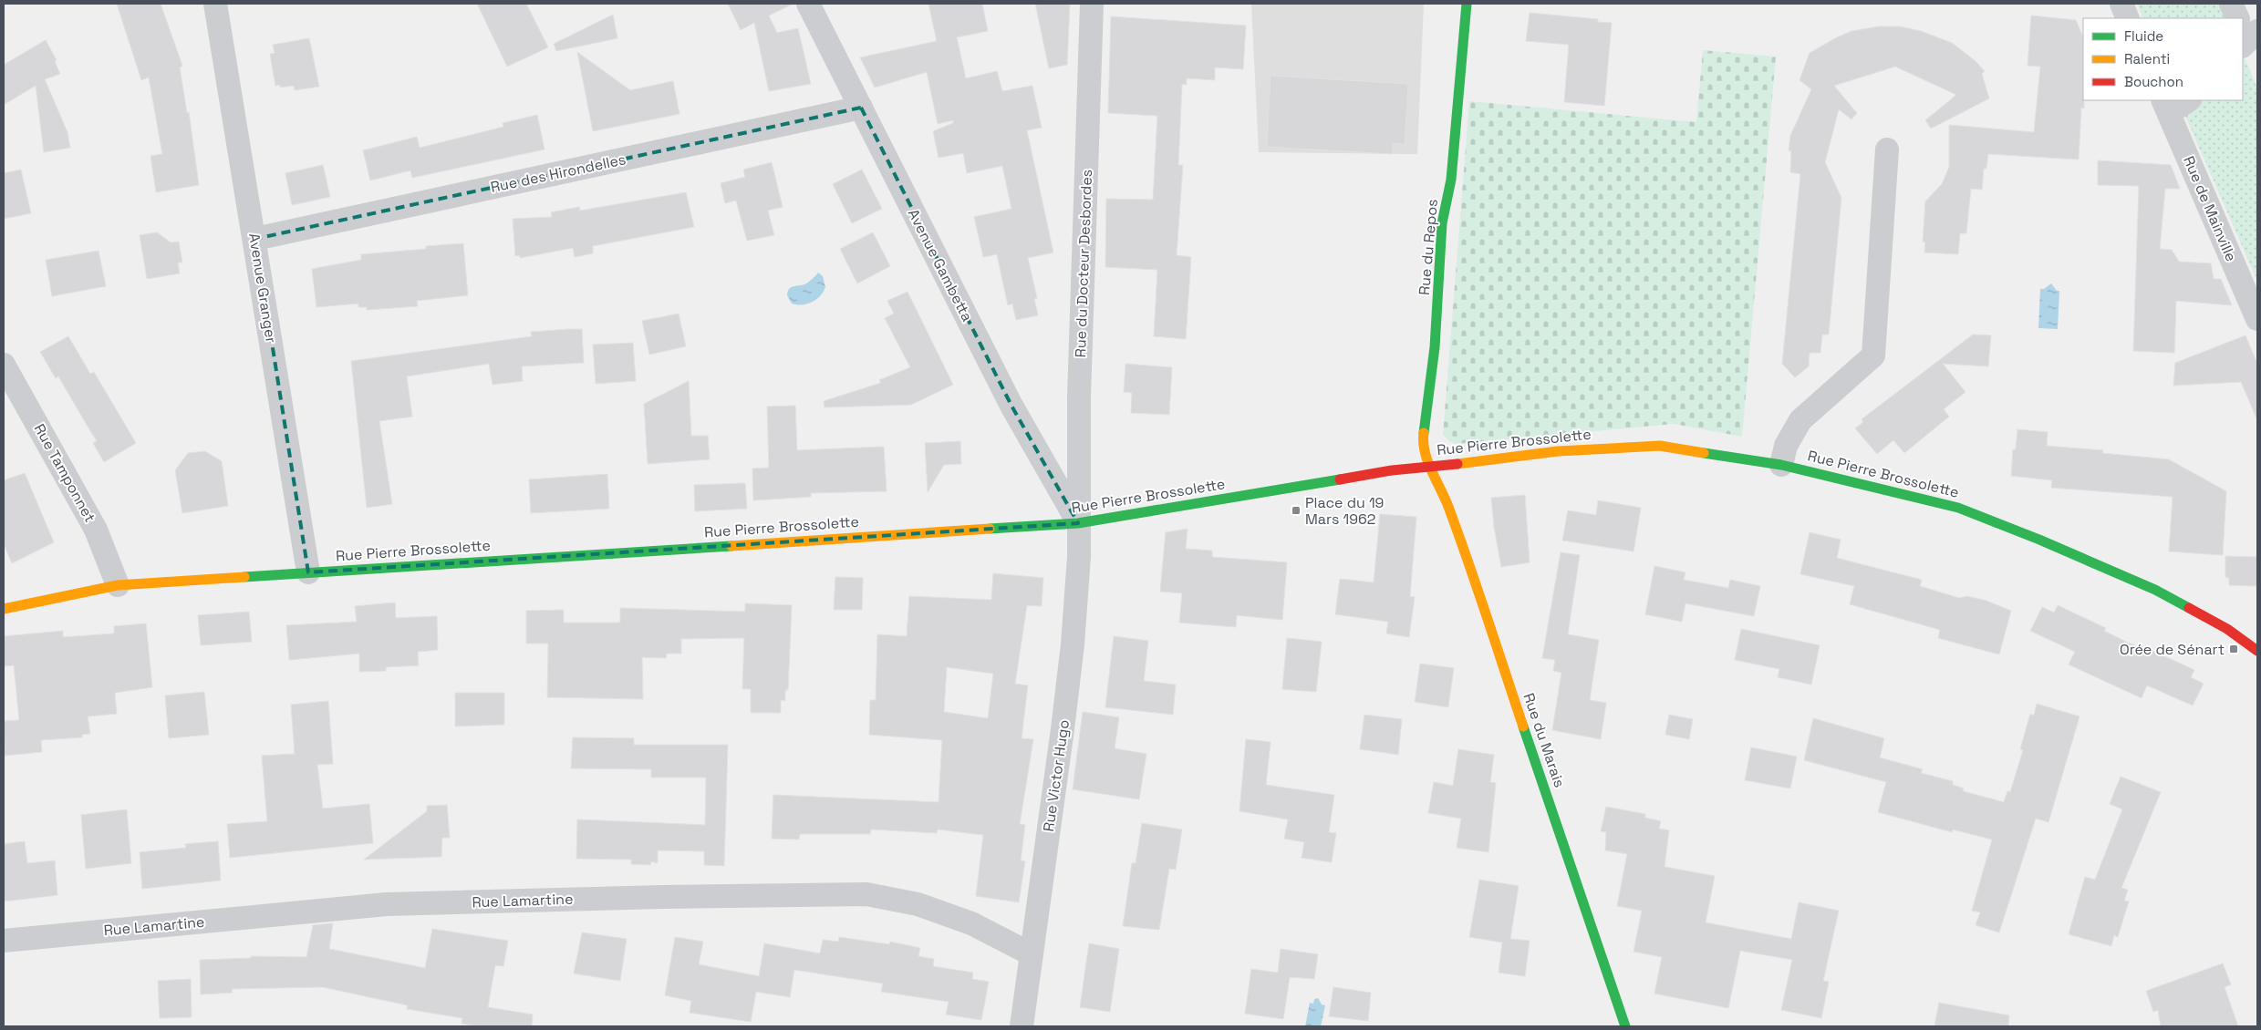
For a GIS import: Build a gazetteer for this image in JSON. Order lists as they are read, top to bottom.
{
  "streets": {
    "street": [
      "Rue des Hirondelles",
      "Rue de Mainville",
      "Rue du Repos",
      "Rue du Docteur Desbordes",
      "Avenue Gambetta",
      "Avenue Granger",
      "Rue Pierre Brossolette",
      "Rue Tamponnet",
      "Rue du Marais",
      "Rue Victor Hugo",
      "Rue Lamartine"
    ]
  },
  "crossings": [
    ["Rue des Hirondelles", "Avenue Gambetta"],
    ["Rue des Hirondelles", "Avenue Granger"],
    ["Rue du Repos", "Rue Pierre Brossolette"],
    ["Rue du Repos", "Rue du Marais"],
    ["Rue du Docteur Desbordes", "Avenue Gambetta"],
    ["Rue du Docteur Desbordes", "Rue Pierre Brossolette"],
    ["Rue du Docteur Desbordes", "Rue Victor Hugo"],
    ["Avenue Gambetta", "Rue Pierre Brossolette"],
    ["Avenue Gambetta", "Rue Victor Hugo"],
    ["Avenue Granger", "Rue Pierre Brossolette"],
    ["Rue Pierre Brossolette", "Rue Tamponnet"],
    ["Rue Pierre Brossolette", "Rue du Marais"],
    ["Rue Pierre Brossolette", "Rue Victor Hugo"],
    ["Rue Victor Hugo", "Rue Lamartine"]
  ],
  "places": {
    "transit": ["Place du 19 Mars 1962", "Orée de Sénart"]
  },
  "legend": ["Fluide", "Ralenti", "Bouchon"]
}
